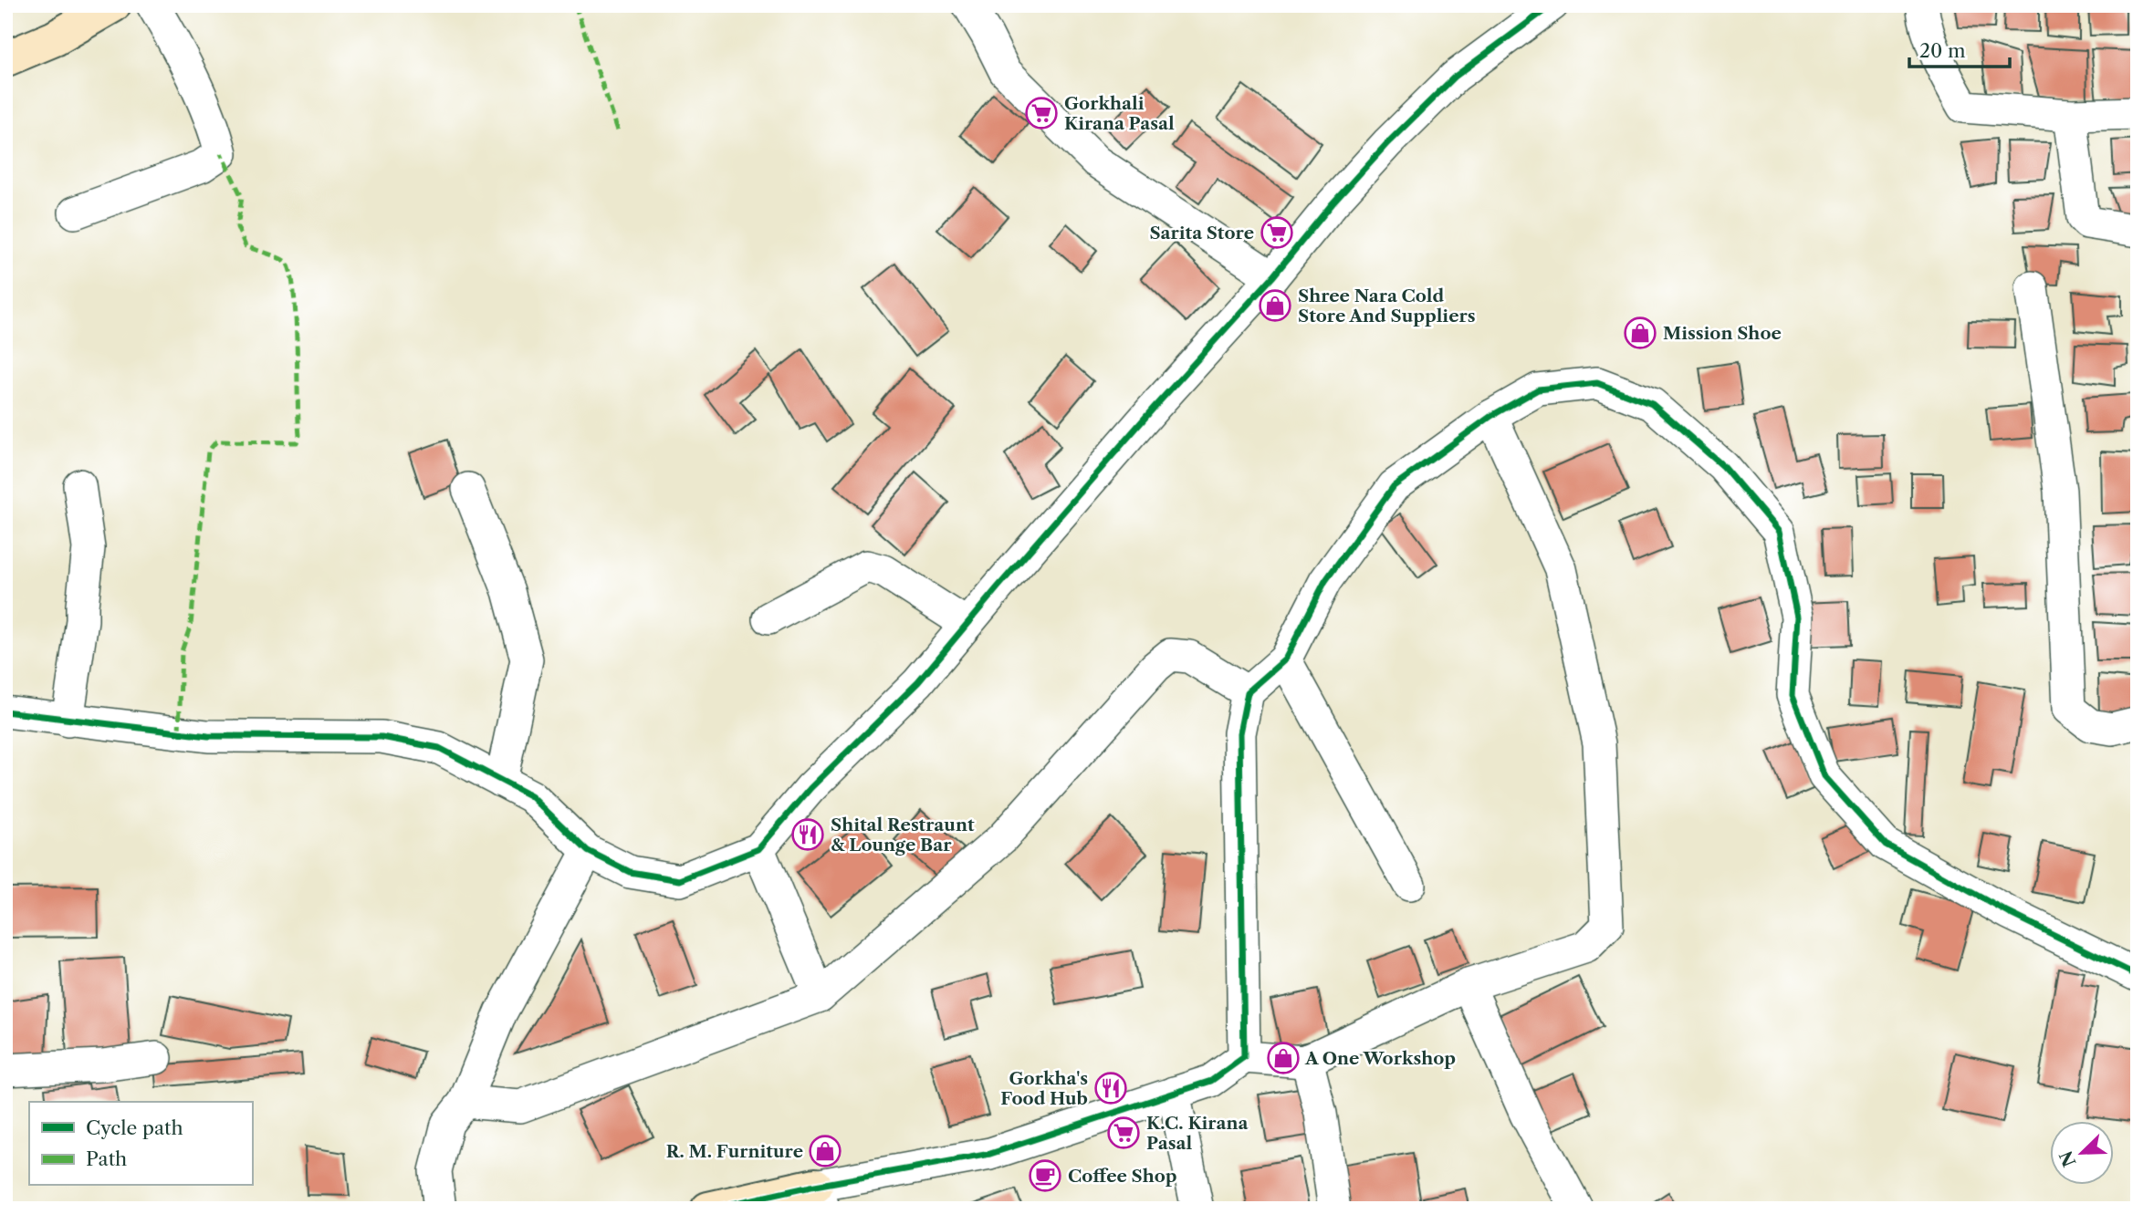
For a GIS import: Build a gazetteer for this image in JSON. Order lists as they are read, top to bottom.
{
  "places": {
    "supermarket": ["Gorkhali Kirana Pasal", "Sarita Store", "K.C. Kirana Pasal"],
    "shop": [
      "Shree Nara Cold Store And Suppliers",
      "Mission Shoe",
      "A One Workshop",
      "R. M. Furniture"
    ],
    "restaurant": ["Shital Restraunt & Lounge Bar", "Gorkha's Food Hub"],
    "cafe": ["Coffee Shop"]
  },
  "legend": ["Cycle path", "Path"],
  "scale_bar": "20 m",
  "north": "bottom left"
}
